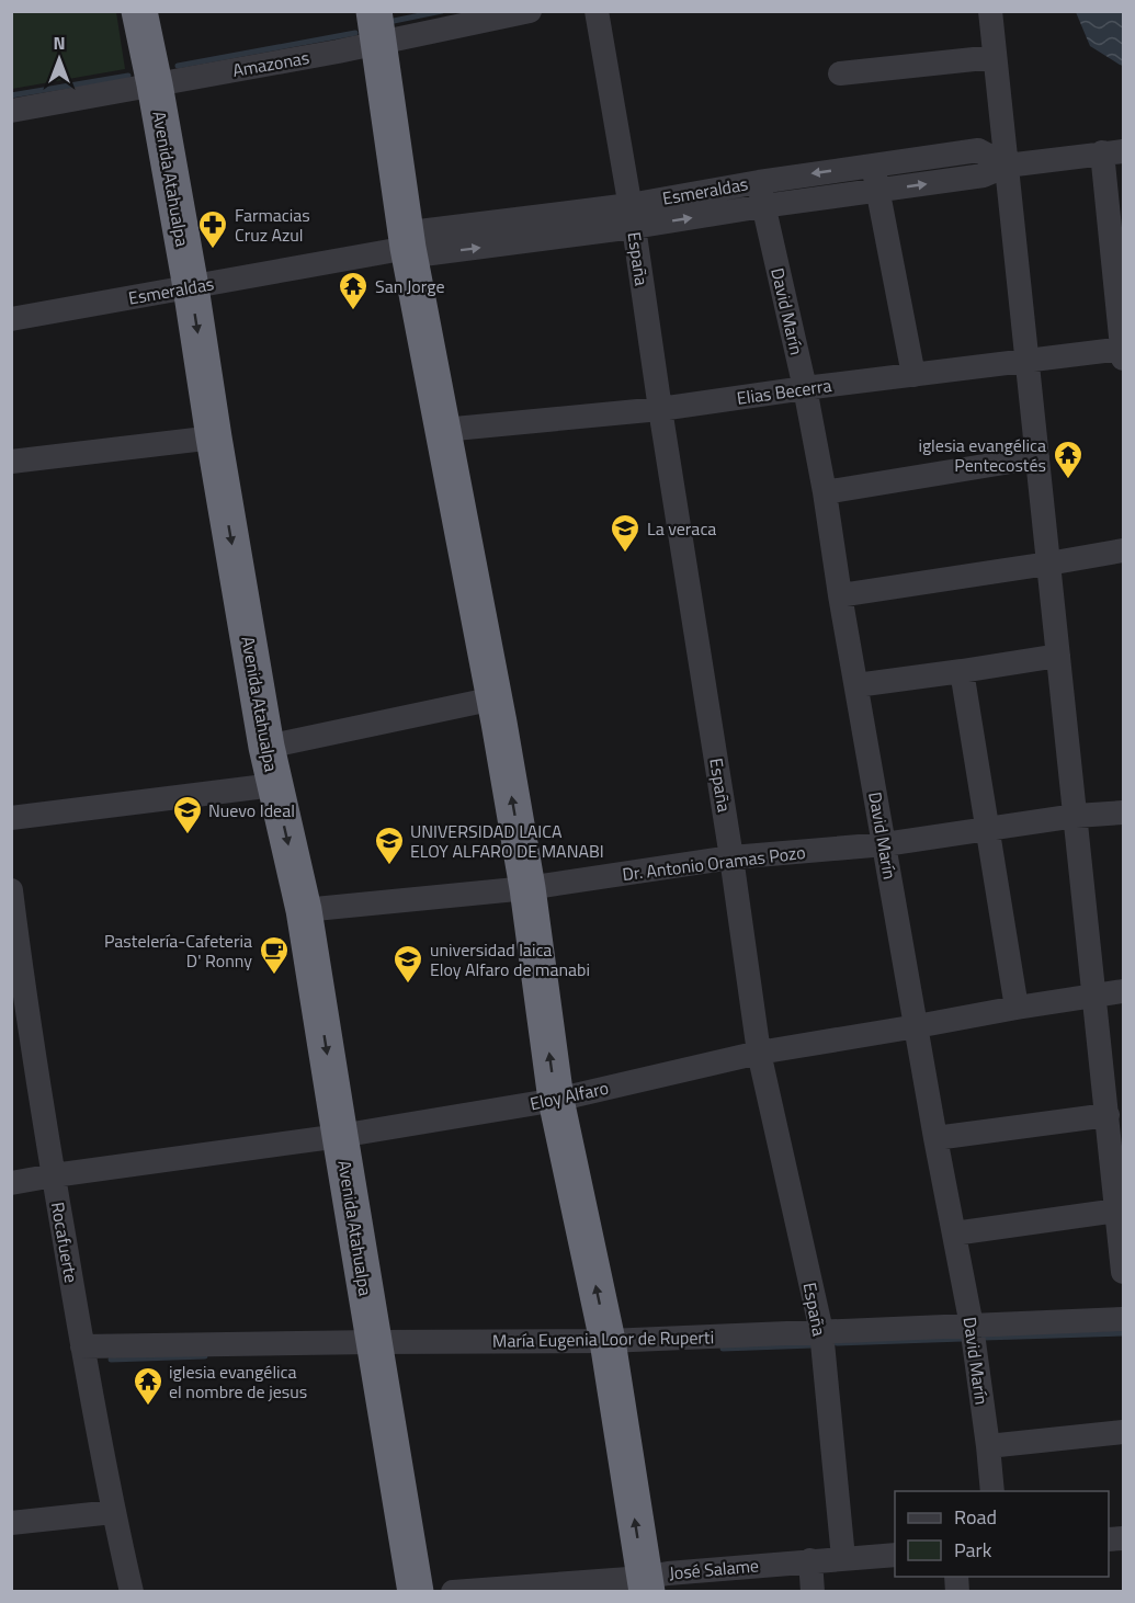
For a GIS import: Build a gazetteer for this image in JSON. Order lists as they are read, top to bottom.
{
  "streets": {
    "highway": ["Avenida Atahualpa"],
    "street": [
      "Amazonas",
      "Esmeraldas",
      "España",
      "David Marín",
      "Elias Becerra",
      "Dr. Antonio Oramas Pozo",
      "Eloy Alfaro",
      "Rocafuerte",
      "María Eugenia Loor de Ruperti",
      "José Salame"
    ]
  },
  "crossings": [
    ["Amazonas", "Avenida Atahualpa"],
    ["Avenida Atahualpa", "Esmeraldas"],
    ["Avenida Atahualpa", "Dr. Antonio Oramas Pozo"],
    ["Avenida Atahualpa", "Eloy Alfaro"],
    ["Avenida Atahualpa", "María Eugenia Loor de Ruperti"],
    ["Esmeraldas", "España"],
    ["Esmeraldas", "David Marín"],
    ["España", "Elias Becerra"],
    ["España", "Dr. Antonio Oramas Pozo"],
    ["España", "Eloy Alfaro"],
    ["España", "María Eugenia Loor de Ruperti"],
    ["España", "José Salame"],
    ["David Marín", "Elias Becerra"],
    ["David Marín", "Dr. Antonio Oramas Pozo"],
    ["David Marín", "Eloy Alfaro"],
    ["David Marín", "María Eugenia Loor de Ruperti"],
    ["Eloy Alfaro", "Rocafuerte"],
    ["Rocafuerte", "María Eugenia Loor de Ruperti"]
  ],
  "places": {
    "pharmacy": ["Farmacias Cruz Azul"],
    "temple": ["San Jorge", "iglesia evangélica Pentecostés", "iglesia evangélica el nombre de jesus"],
    "school or university": [
      "La veraca",
      "Nuevo Ideal",
      "UNIVERSIDAD LAICA ELOY ALFARO DE MANABI",
      "universidad laica Eloy Alfaro de manabi"
    ],
    "cafe": ["Pastelería-Cafeteria D' Ronny"]
  },
  "legend": ["Road", "Park"],
  "north": "top"
}
